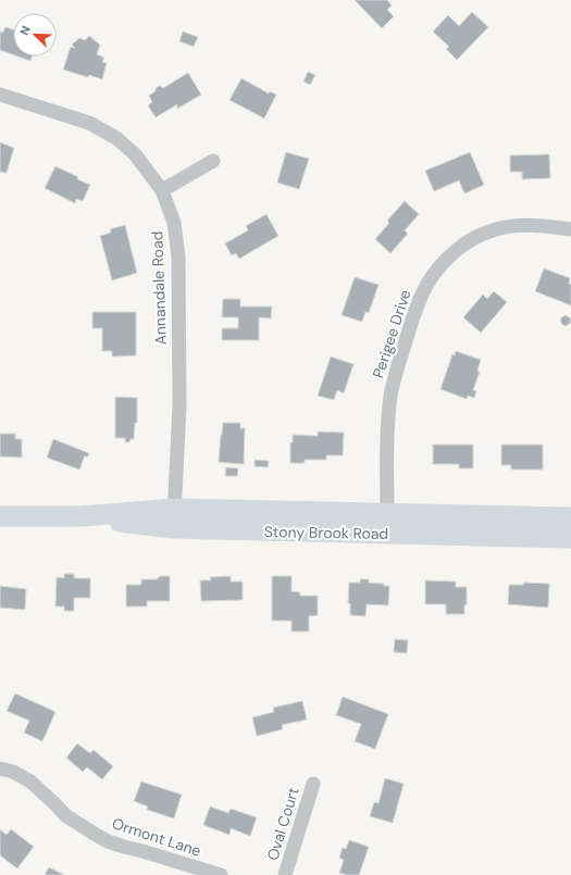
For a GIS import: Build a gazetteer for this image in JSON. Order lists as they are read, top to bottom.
{
  "streets": {
    "main road": ["Stony Brook Road"],
    "street": [
      "Annandale Road",
      "Perigee Drive",
      "Oval Court",
      "Ormont Lane"
    ]
  },
  "crossings": [
    ["Annandale Road", "Stony Brook Road"],
    ["Perigee Drive", "Stony Brook Road"]
  ],
  "north": "top left"
}
